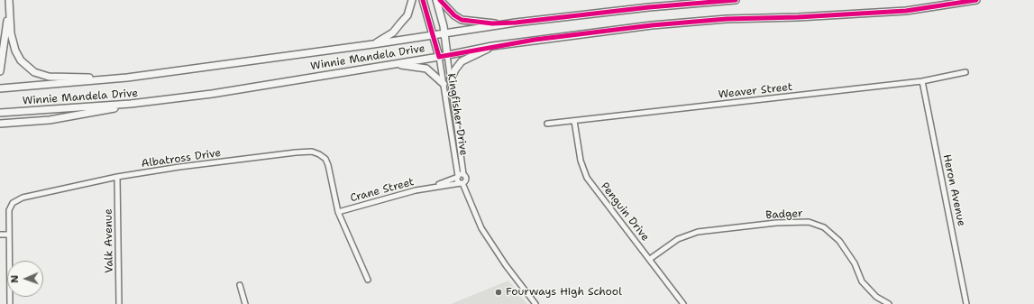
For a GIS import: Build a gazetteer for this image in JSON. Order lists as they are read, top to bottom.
{
  "streets": {
    "main road": ["Winnie Mandela Drive"],
    "street": [
      "Weaver Street",
      "Kingfisher Drive",
      "Albatross Drive",
      "Crane Street",
      "Heron Avenue",
      "Penguin Drive",
      "Badger",
      "Valk Avenue"
    ]
  },
  "crossings": [
    ["Winnie Mandela Drive", "Kingfisher Drive"],
    ["Weaver Street", "Heron Avenue"],
    ["Weaver Street", "Penguin Drive"],
    ["Kingfisher Drive", "Crane Street"],
    ["Albatross Drive", "Crane Street"],
    ["Albatross Drive", "Valk Avenue"],
    ["Penguin Drive", "Badger"]
  ],
  "places": ["Fourways High School"],
  "north": "left"
}
